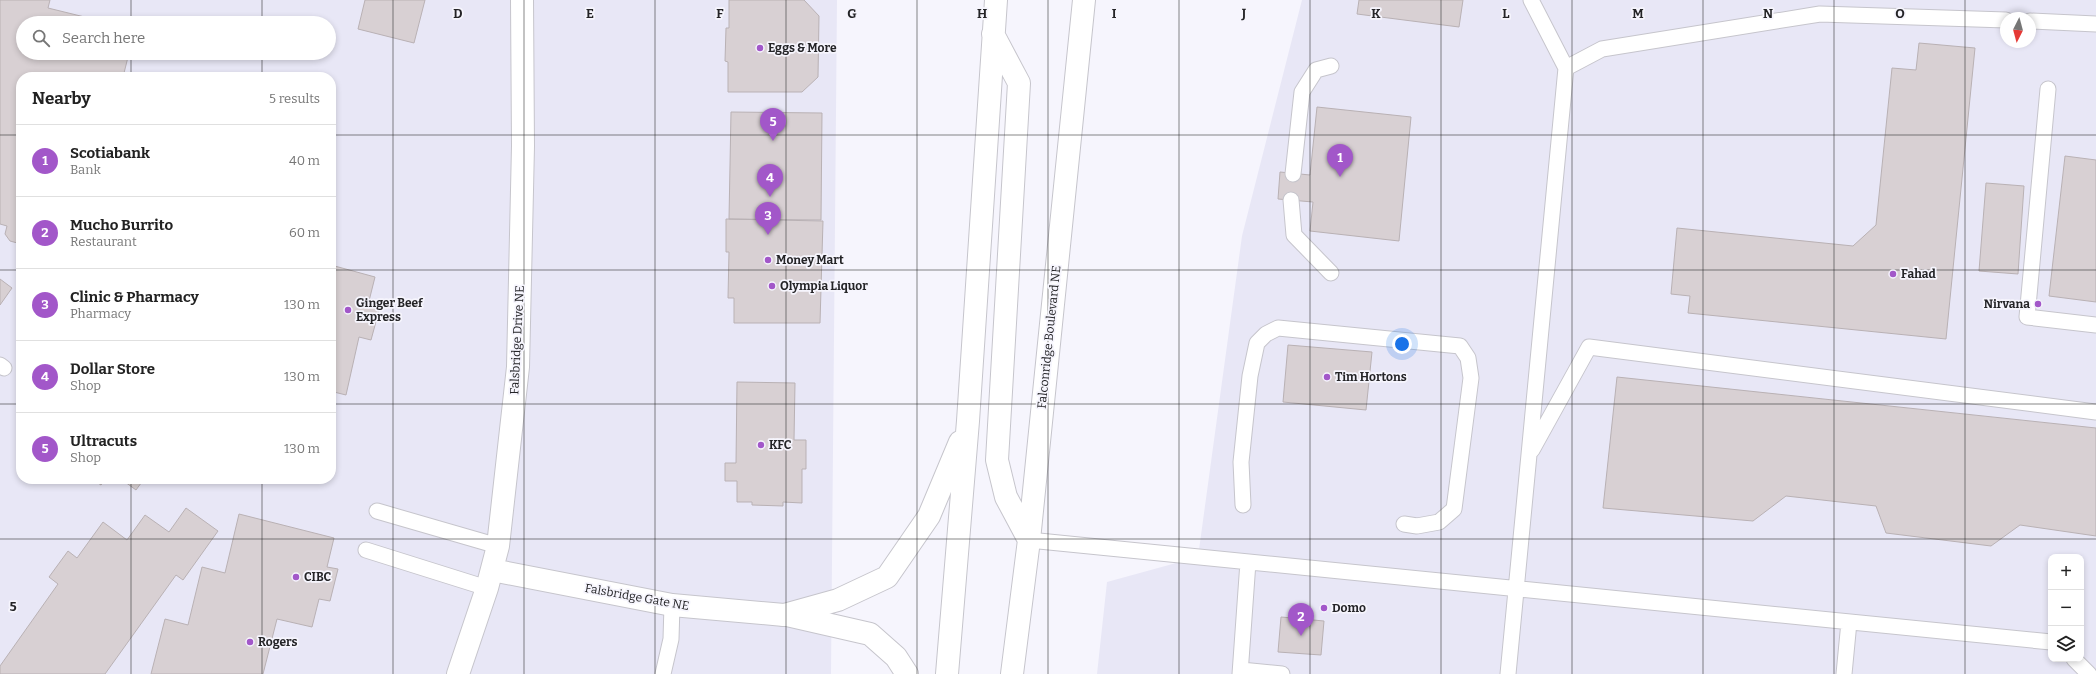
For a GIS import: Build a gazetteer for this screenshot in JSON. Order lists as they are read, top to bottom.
{
  "streets": {
    "main road": ["Falconridge Boulevard NE", "Falsbridge Drive NE", "Falsbridge Gate NE"]
  },
  "crossings": [
    ["Falsbridge Drive NE", "Falsbridge Gate NE"]
  ],
  "places": [
    "Eggs & More",
    "Money Mart",
    "Fahad",
    "Olympia Liquor",
    "Nirvana",
    "Ginger Beef Express",
    "Tim Hortons",
    "KFC",
    "CIBC",
    "Domo",
    "Rogers"
  ],
  "north": "bottom",
  "page": {
    "search": "Search here",
    "heading": ["Nearby", "5 results"],
    "pins": [
      "5",
      "1",
      "4",
      "3",
      "2"
    ],
    "list": [
      {
        "mark": "1",
        "name": "Scotiabank",
        "note": "Bank",
        "value": "40 m"
      },
      {
        "mark": "2",
        "name": "Mucho Burrito",
        "note": "Restaurant",
        "value": "60 m"
      },
      {
        "mark": "3",
        "name": "Clinic & Pharmacy",
        "note": "Pharmacy",
        "value": "130 m"
      },
      {
        "mark": "4",
        "name": "Dollar Store",
        "note": "Shop",
        "value": "130 m"
      },
      {
        "mark": "5",
        "name": "Ultracuts",
        "note": "Shop",
        "value": "130 m"
      }
    ],
    "map_buttons": ["+", "−"]
  },
  "grid": {
    "columns": [
      "D",
      "E",
      "F",
      "G",
      "H",
      "I",
      "J",
      "K",
      "L",
      "M",
      "N",
      "O"
    ],
    "rows": ["5"]
  }
}
